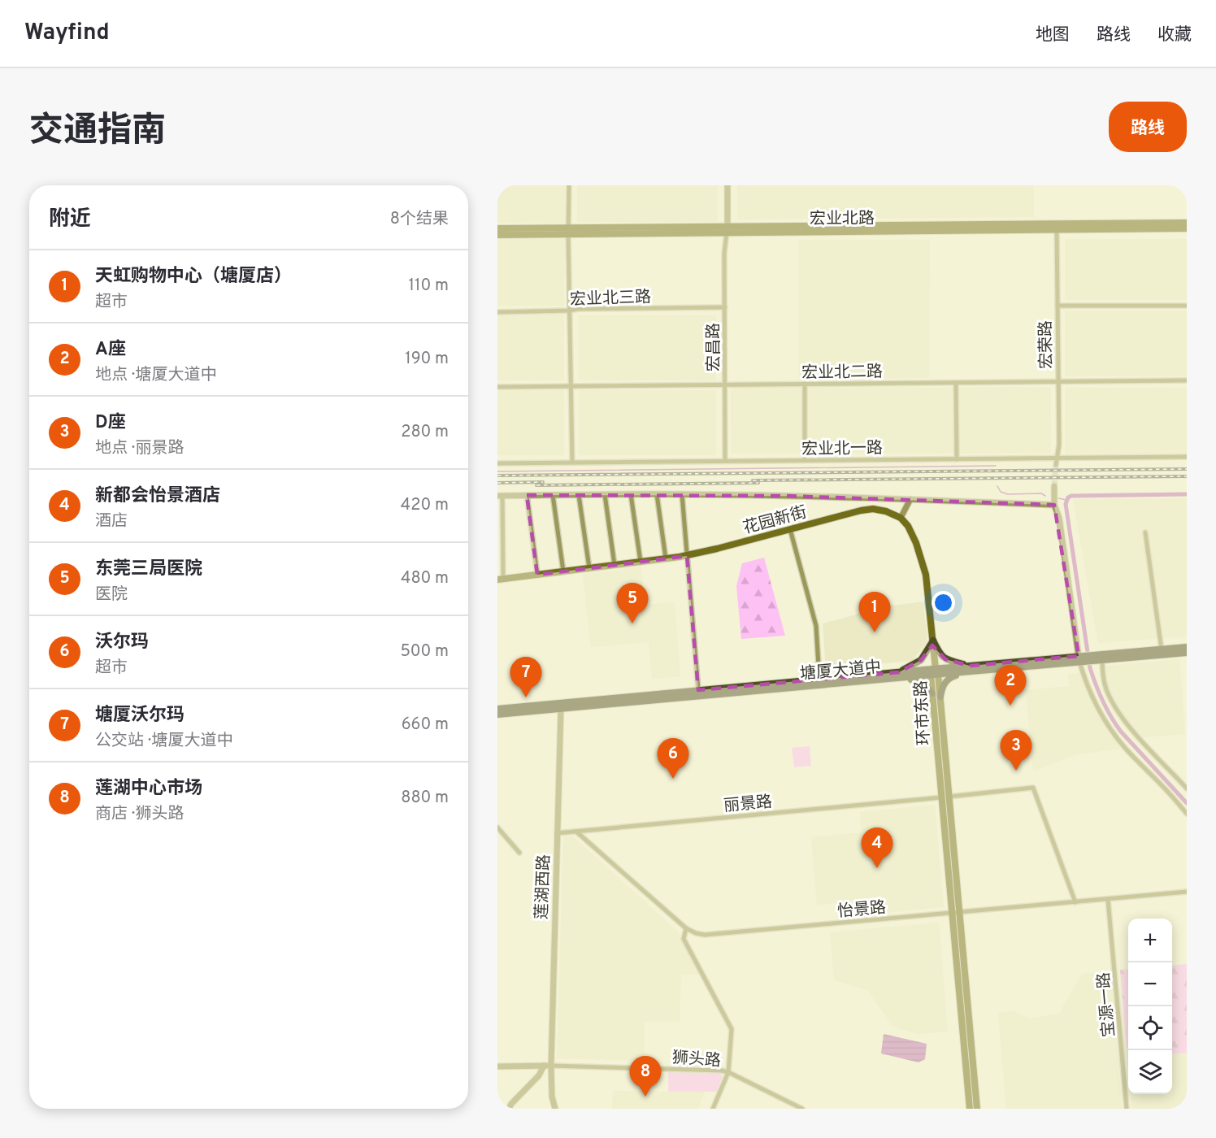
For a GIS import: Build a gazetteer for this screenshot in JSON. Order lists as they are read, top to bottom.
{
  "streets": {
    "main road": [
      "宏业北路",
      "花园新街",
      "塘厦大道中",
      "环市东路"
    ],
    "street": [
      "宏业北三路",
      "宏荣路",
      "宏昌路",
      "宏业北二路",
      "宏业北一路",
      "丽景路",
      "莲湖西路",
      "怡景路",
      "宝源一路",
      "狮头路"
    ]
  },
  "crossings": [
    ["宏业北路", "宏荣路"],
    ["宏业北路", "宏昌路"],
    ["宏业北三路", "宏昌路"],
    ["宏荣路", "宏业北二路"],
    ["宏荣路", "宏业北一路"],
    ["宏昌路", "宏业北二路"],
    ["宏昌路", "宏业北一路"],
    ["塘厦大道中", "环市东路"],
    ["塘厦大道中", "莲湖西路"],
    ["环市东路", "丽景路"],
    ["环市东路", "怡景路"],
    ["丽景路", "莲湖西路"],
    ["丽景路", "怡景路"],
    ["莲湖西路", "狮头路"],
    ["怡景路", "宝源一路"]
  ],
  "page": {
    "header": "Wayfind",
    "nav": ["地图", "路线", "收藏"],
    "title": "交通指南",
    "buttons": "路线",
    "heading": ["附近", "8个结果"],
    "list": [
      {
        "mark": "1",
        "name": "天虹购物中心（塘厦店）",
        "note": "超市",
        "value": "110 m"
      },
      {
        "mark": "2",
        "name": "A座",
        "note": "地点 · 塘厦大道中",
        "value": "190 m"
      },
      {
        "mark": "3",
        "name": "D座",
        "note": "地点 · 丽景路",
        "value": "280 m"
      },
      {
        "mark": "4",
        "name": "新都会怡景酒店",
        "note": "酒店",
        "value": "420 m"
      },
      {
        "mark": "5",
        "name": "东莞三局医院",
        "note": "医院",
        "value": "480 m"
      },
      {
        "mark": "6",
        "name": "沃尔玛",
        "note": "超市",
        "value": "500 m"
      },
      {
        "mark": "7",
        "name": "塘厦沃尔玛",
        "note": "公交站 · 塘厦大道中",
        "value": "660 m"
      },
      {
        "mark": "8",
        "name": "莲湖中心市场",
        "note": "商店 · 狮头路",
        "value": "880 m"
      }
    ],
    "pins": [
      "5",
      "1",
      "7",
      "2",
      "3",
      "6",
      "4",
      "8"
    ],
    "map_buttons": ["+", "−"]
  }
}
